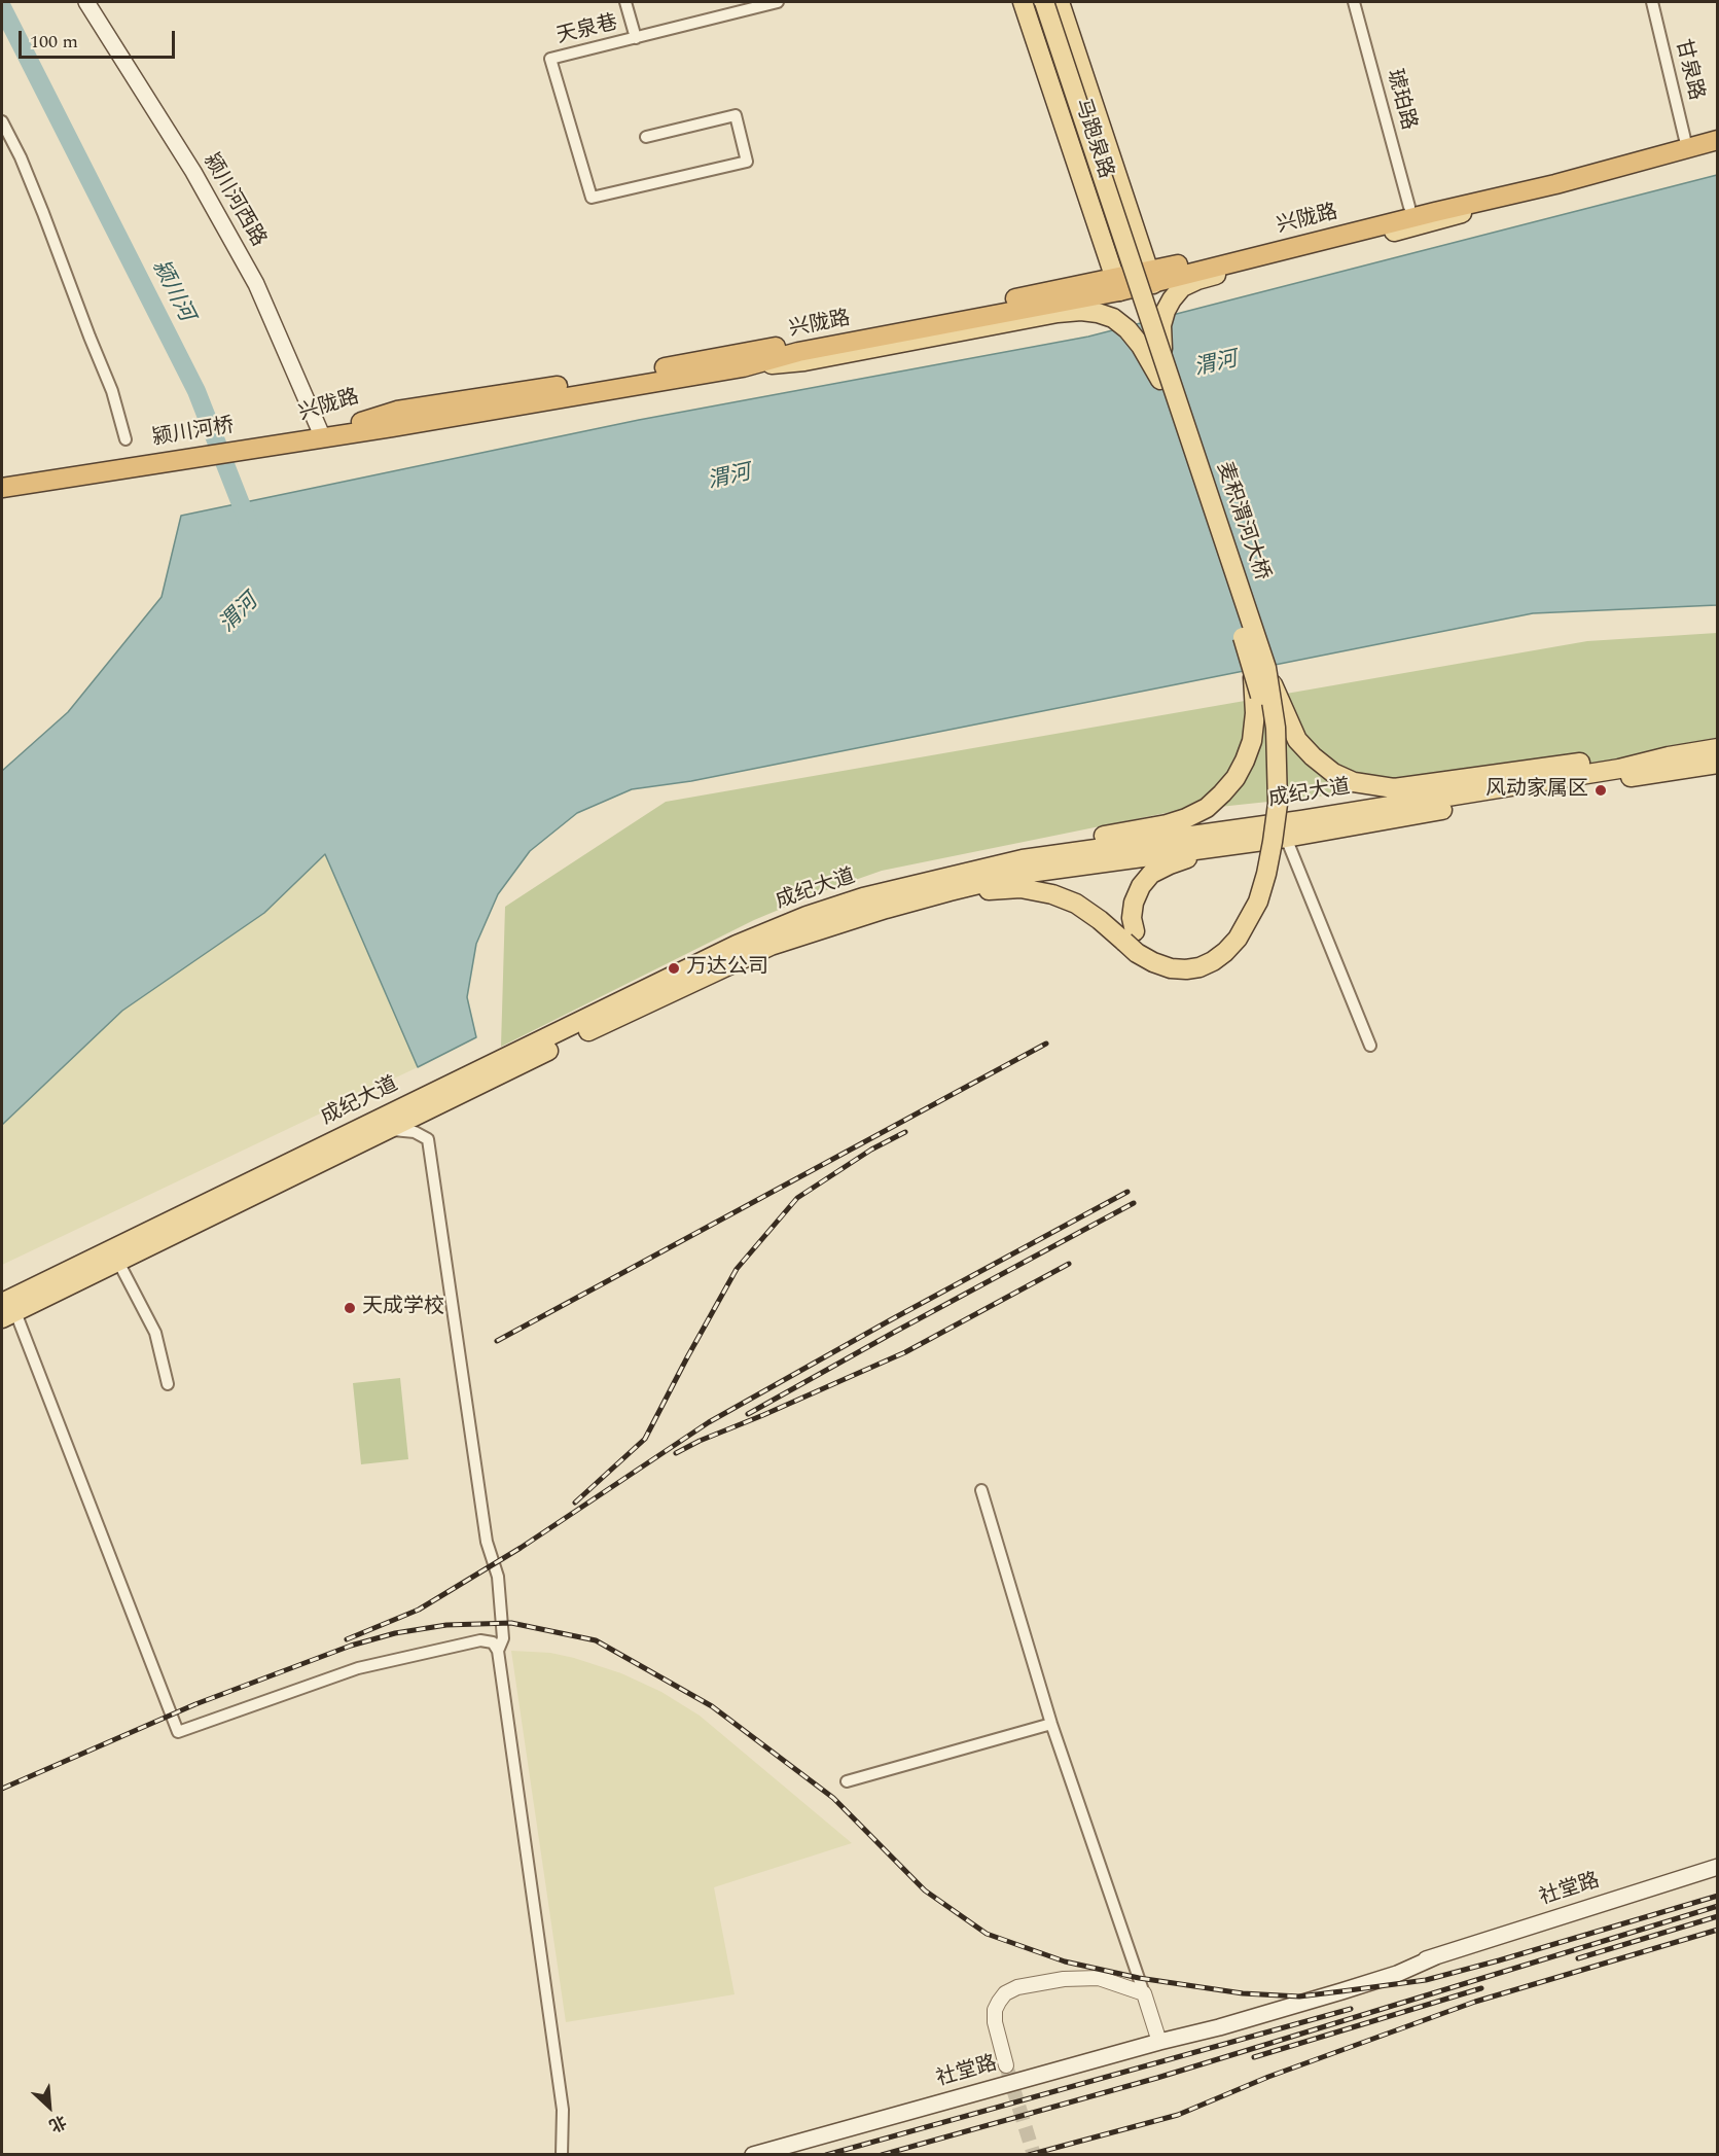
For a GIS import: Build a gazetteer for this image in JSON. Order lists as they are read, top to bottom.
{
  "streets": {
    "highway": ["兴陇路", "颍川河桥"],
    "main road": [
      "马跑泉路",
      "颍川河西路",
      "麦积渭河大桥",
      "成纪大道",
      "社堂路"
    ],
    "street": ["天泉巷", "甘泉路", "琥珀路"]
  },
  "crossings": [
    ["甘泉路", "兴陇路"],
    ["琥珀路", "兴陇路"],
    ["马跑泉路", "兴陇路"],
    ["颍川河西路", "兴陇路"],
    ["兴陇路", "颍川河桥"],
    ["麦积渭河大桥", "成纪大道"]
  ],
  "water": ["颍川河", "渭河"],
  "places": ["风动家属区", "万达公司", "天成学校"],
  "scale_bar": "100 m",
  "north": "bottom right"
}
